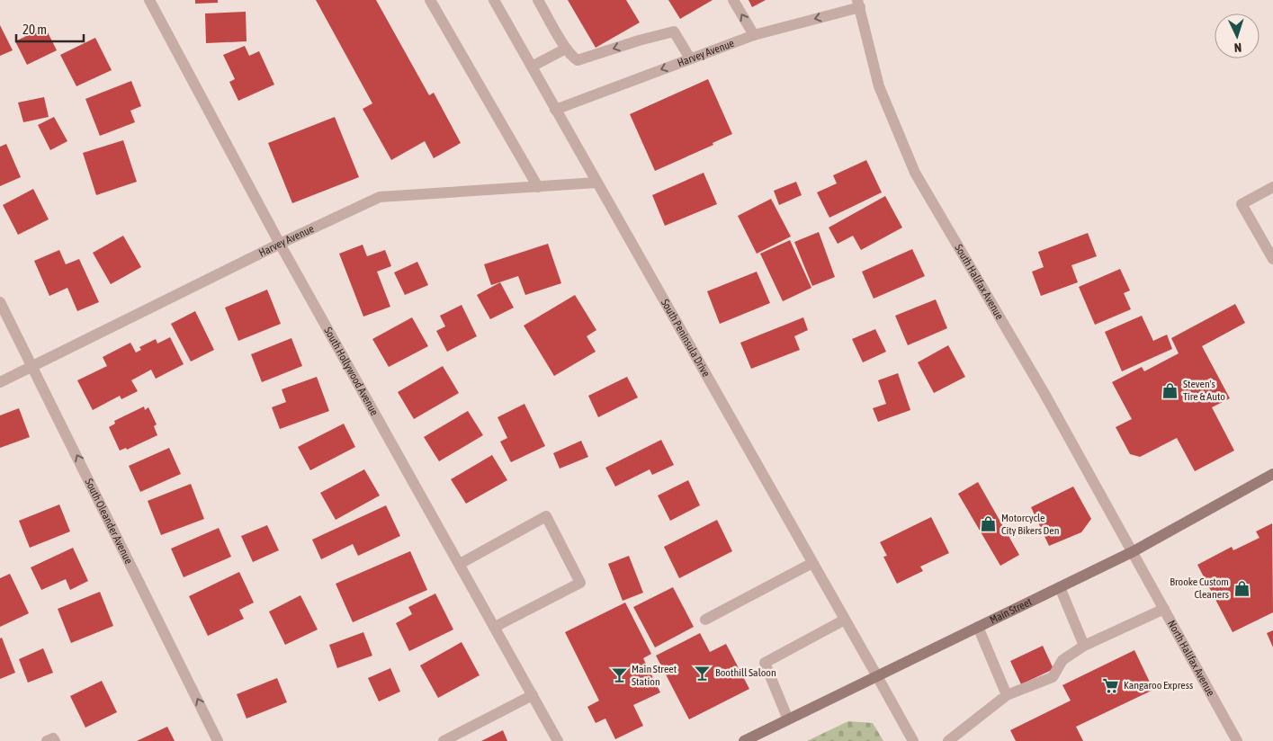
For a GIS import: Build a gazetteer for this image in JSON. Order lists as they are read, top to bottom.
{
  "streets": {
    "main road": ["Main Street"],
    "street": [
      "Harvey Avenue",
      "South Halifax Avenue",
      "South Peninsula Drive",
      "South Hollywood Avenue",
      "South Oleander Avenue",
      "North Halifax Avenue"
    ]
  },
  "crossings": [
    ["Harvey Avenue", "South Halifax Avenue"],
    ["Harvey Avenue", "South Peninsula Drive"],
    ["Harvey Avenue", "South Hollywood Avenue"],
    ["Harvey Avenue", "South Oleander Avenue"],
    ["South Halifax Avenue", "Main Street"],
    ["South Halifax Avenue", "North Halifax Avenue"],
    ["South Peninsula Drive", "Main Street"],
    ["Main Street", "North Halifax Avenue"]
  ],
  "one_way": ["South Oleander Avenue"],
  "places": {
    "shop": ["Steven's Tire & Auto", "Motorcycle City Bikers Den", "Brooke Custom Cleaners"],
    "bar": ["Boothill Saloon", "Main Street Station"],
    "supermarket": ["Kangaroo Express"]
  },
  "scale_bar": "20 m",
  "north": "bottom"
}
